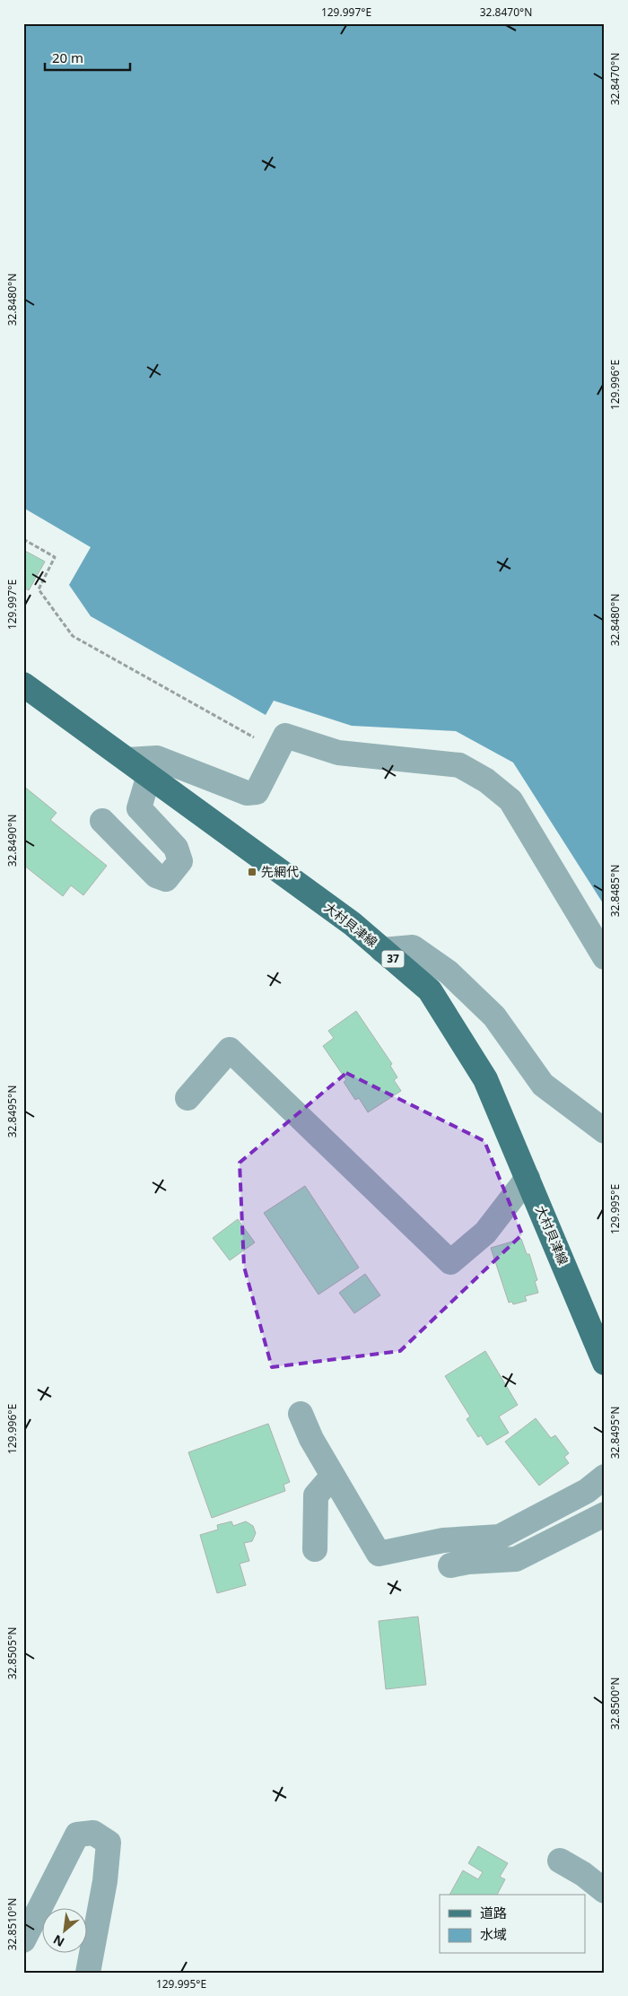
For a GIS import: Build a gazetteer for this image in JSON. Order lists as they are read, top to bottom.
{
  "streets": {
    "main road": ["大村貝津線", "37"]
  },
  "places": {
    "transit": ["先網代"]
  },
  "legend": ["道路", "水域"],
  "scale_bar": "20 m",
  "north": "bottom left",
  "coordinates": [
    "129.997°E",
    "32.8470°N",
    "32.8480°N",
    "129.996°E",
    "32.8490°N",
    "32.8485°N",
    "32.8495°N",
    "129.995°E",
    "32.8505°N",
    "32.8500°N",
    "32.8510°N"
  ]
}
